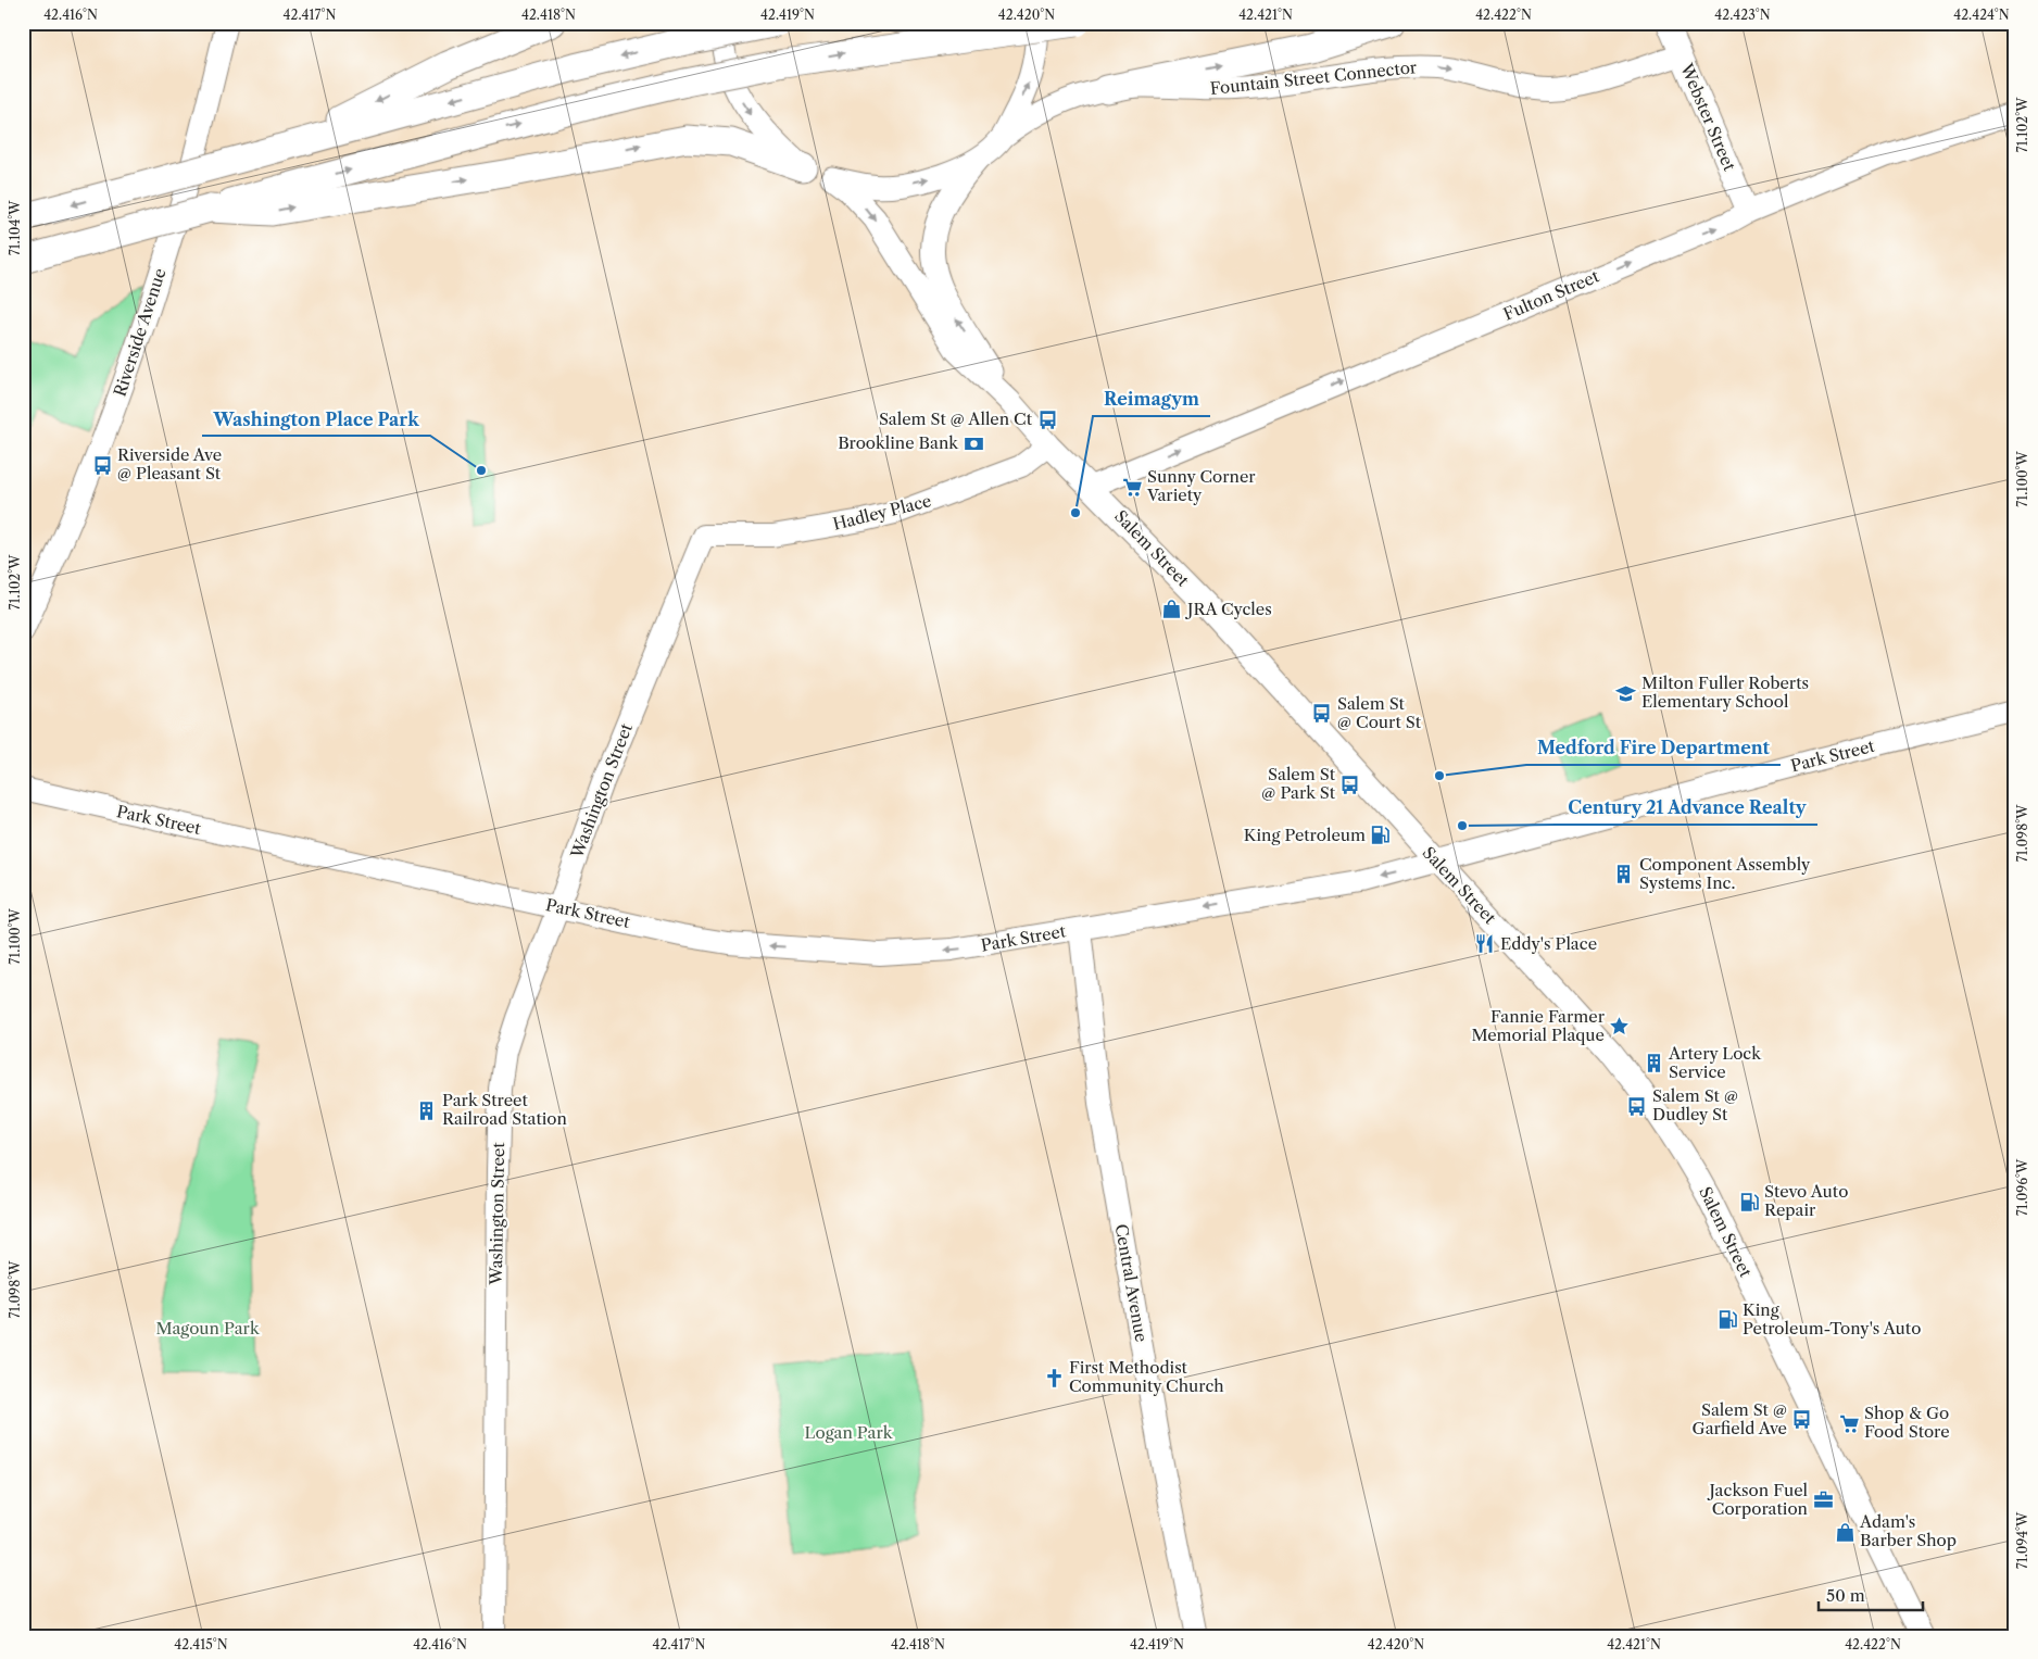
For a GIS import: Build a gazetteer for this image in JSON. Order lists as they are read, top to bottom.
{
  "streets": {
    "main road": ["Salem Street"],
    "street": [
      "Fountain Street Connector",
      "Webster Street",
      "Fulton Street",
      "Riverside Avenue",
      "Hadley Place",
      "Park Street",
      "Washington Street",
      "Central Avenue"
    ]
  },
  "crossings": [
    ["Fountain Street Connector", "Webster Street"],
    ["Webster Street", "Fulton Street"],
    ["Fulton Street", "Salem Street"],
    ["Hadley Place", "Salem Street"],
    ["Hadley Place", "Washington Street"],
    ["Salem Street", "Park Street"],
    ["Park Street", "Washington Street"],
    ["Park Street", "Central Avenue"]
  ],
  "one_way": ["Fountain Street Connector", "Fulton Street", "Park Street"],
  "parks": ["Magoun Park", "Logan Park"],
  "places": {
    "bus stop": [
      "Salem St @ Allen Ct",
      "Riverside Ave @ Pleasant St",
      "Salem St @ Court St",
      "Salem St @ Park St",
      "Salem St @ Dudley St",
      "Salem St @ Garfield Ave"
    ],
    "bank": ["Brookline Bank"],
    "other": [
      "Washington Place Park",
      "Reimagym",
      "Medford Fire Department",
      "Century 21 Advance Realty"
    ],
    "supermarket": ["Sunny Corner Variety", "Shop & Go Food Store"],
    "shop": ["JRA Cycles", "Adam's Barber Shop"],
    "school or university": ["Milton Fuller Roberts Elementary School"],
    "fuel station": ["King Petroleum", "Stevo Auto Repair", "King Petroleum-Tony's Auto"],
    "building": ["Component Assembly Systems Inc.", "Artery Lock Service", "Park Street Railroad Station"],
    "restaurant": ["Eddy's Place"],
    "place": ["Fannie Farmer Memorial Plaque"],
    "church": ["First Methodist Community Church"],
    "office": ["Jackson Fuel Corporation"]
  },
  "scale_bar": "50 m",
  "coordinates": [
    "42.416°N",
    "42.417°N",
    "42.418°N",
    "42.419°N",
    "42.420°N",
    "42.421°N",
    "42.422°N",
    "42.423°N",
    "42.424°N",
    "71.102°W",
    "71.104°W",
    "71.100°W",
    "71.098°W",
    "71.096°W",
    "71.094°W",
    "42.415°N"
  ]
}
